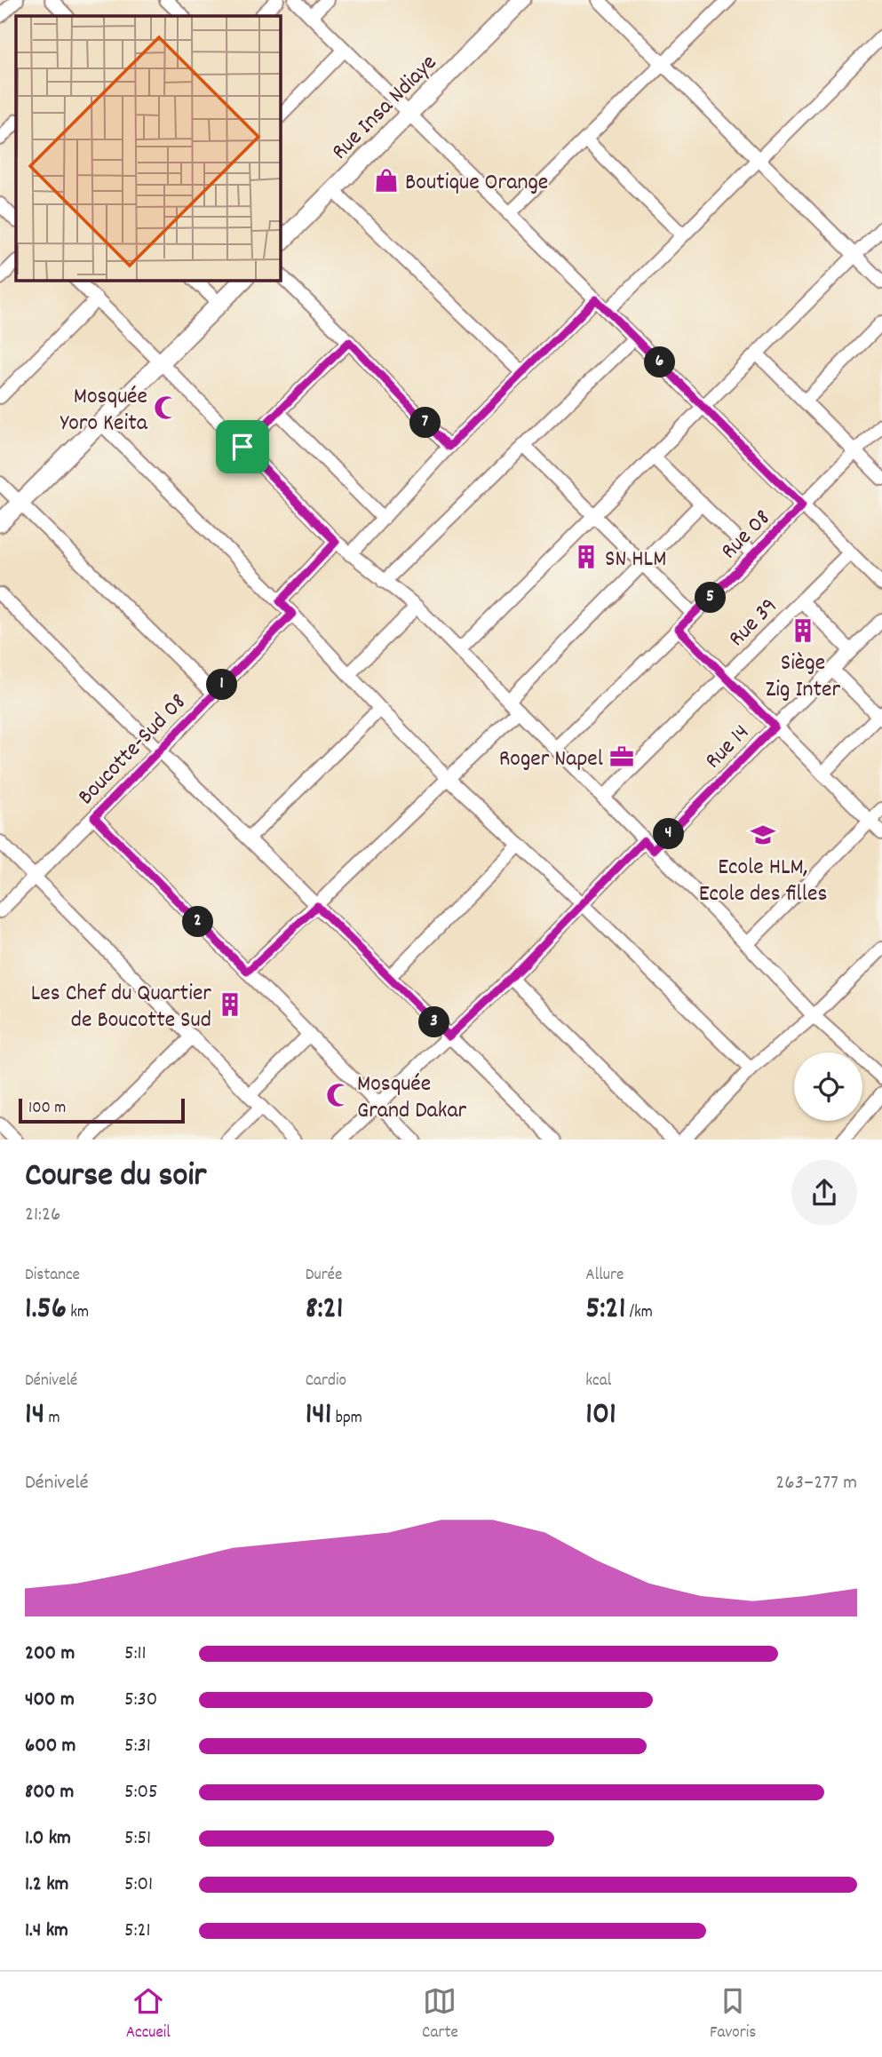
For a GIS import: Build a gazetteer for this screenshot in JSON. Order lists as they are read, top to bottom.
{
  "streets": {
    "main road": ["Rue Insa Ndiaye"],
    "street": [
      "Rue 08",
      "Rue 39",
      "Rue 14",
      "Boucotte-Sud 08"
    ]
  },
  "places": {
    "shop": ["Boutique Orange"],
    "mosque": ["Mosquée Yoro Keita", "Mosquée Grand Dakar"],
    "building": ["SN HLM", "Siège Zig Inter", "Les Chef du Quartier de Boucotte Sud"],
    "office": ["Roger Napel"],
    "school or university": ["Ecole HLM, Ecole des filles"]
  },
  "scale_bar": "100 m",
  "page": {
    "pins": [
      "6",
      "7",
      "5",
      "1",
      "4",
      "2",
      "3"
    ],
    "scale": "100 m",
    "heading": ["Course du soir", "21:26"],
    "stats": [
      ["Distance", "1.56 km"],
      ["Durée", "8:21"],
      ["Allure", "5:21 /km"],
      ["Dénivelé", "14 m"],
      ["Cardio", "141 bpm"],
      ["kcal", "101"]
    ],
    "chart": ["Dénivelé", "263–277 m"],
    "list": [
      {
        "name": "200 m",
        "note": "5:11"
      },
      {
        "name": "400 m",
        "note": "5:30"
      },
      {
        "name": "600 m",
        "note": "5:31"
      },
      {
        "name": "800 m",
        "note": "5:05"
      },
      {
        "name": "1.0 km",
        "note": "5:51"
      },
      {
        "name": "1.2 km",
        "note": "5:01"
      },
      {
        "name": "1.4 km",
        "note": "5:21"
      }
    ],
    "tabs": ["Accueil", "Carte", "Favoris"]
  }
}
